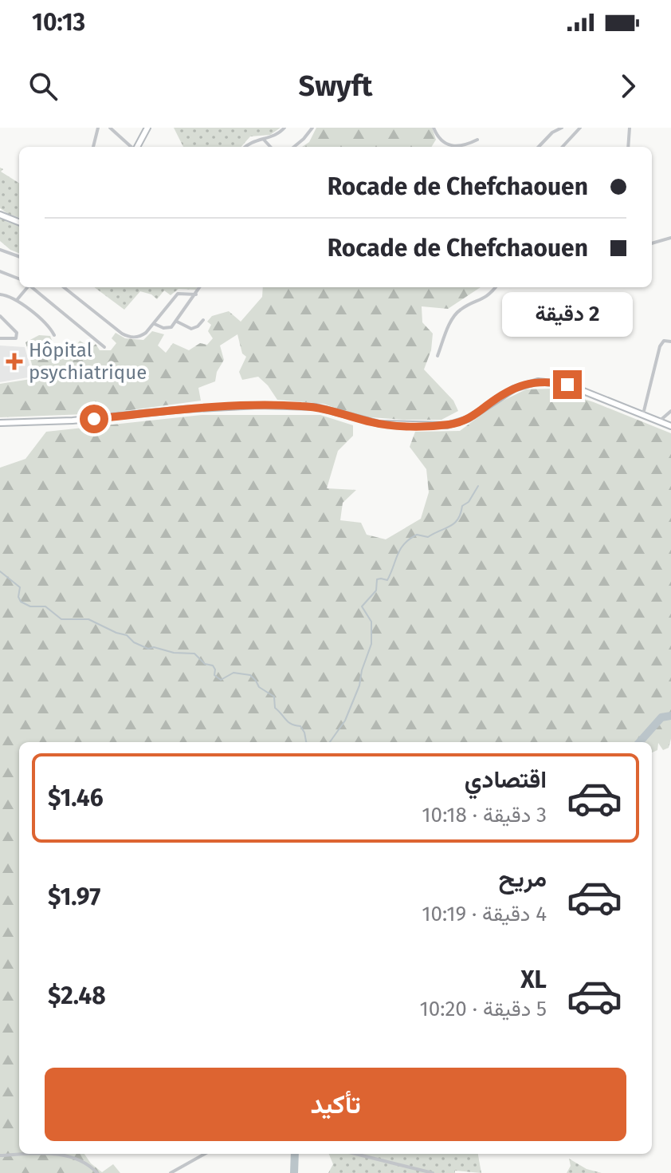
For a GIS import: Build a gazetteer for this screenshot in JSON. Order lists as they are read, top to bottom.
{
  "places": {
    "health": ["Hôpital psychiatrique"]
  },
  "page": {
    "status": "10:13",
    "header": "Swyft",
    "banner": ["Rocade de Chefchaouen", "Rocade de Chefchaouen"],
    "bubble": "2 دقيقة",
    "list": [
      {
        "name": "اقتصادي",
        "note": "3 دقيقة · 10:18",
        "value": "$1.46"
      },
      {
        "name": "مريح",
        "note": "4 دقيقة · 10:19",
        "value": "$1.97"
      },
      {
        "name": "XL",
        "note": "5 دقيقة · 10:20",
        "value": "$2.48"
      }
    ],
    "buttons": "تأكيد"
  }
}
